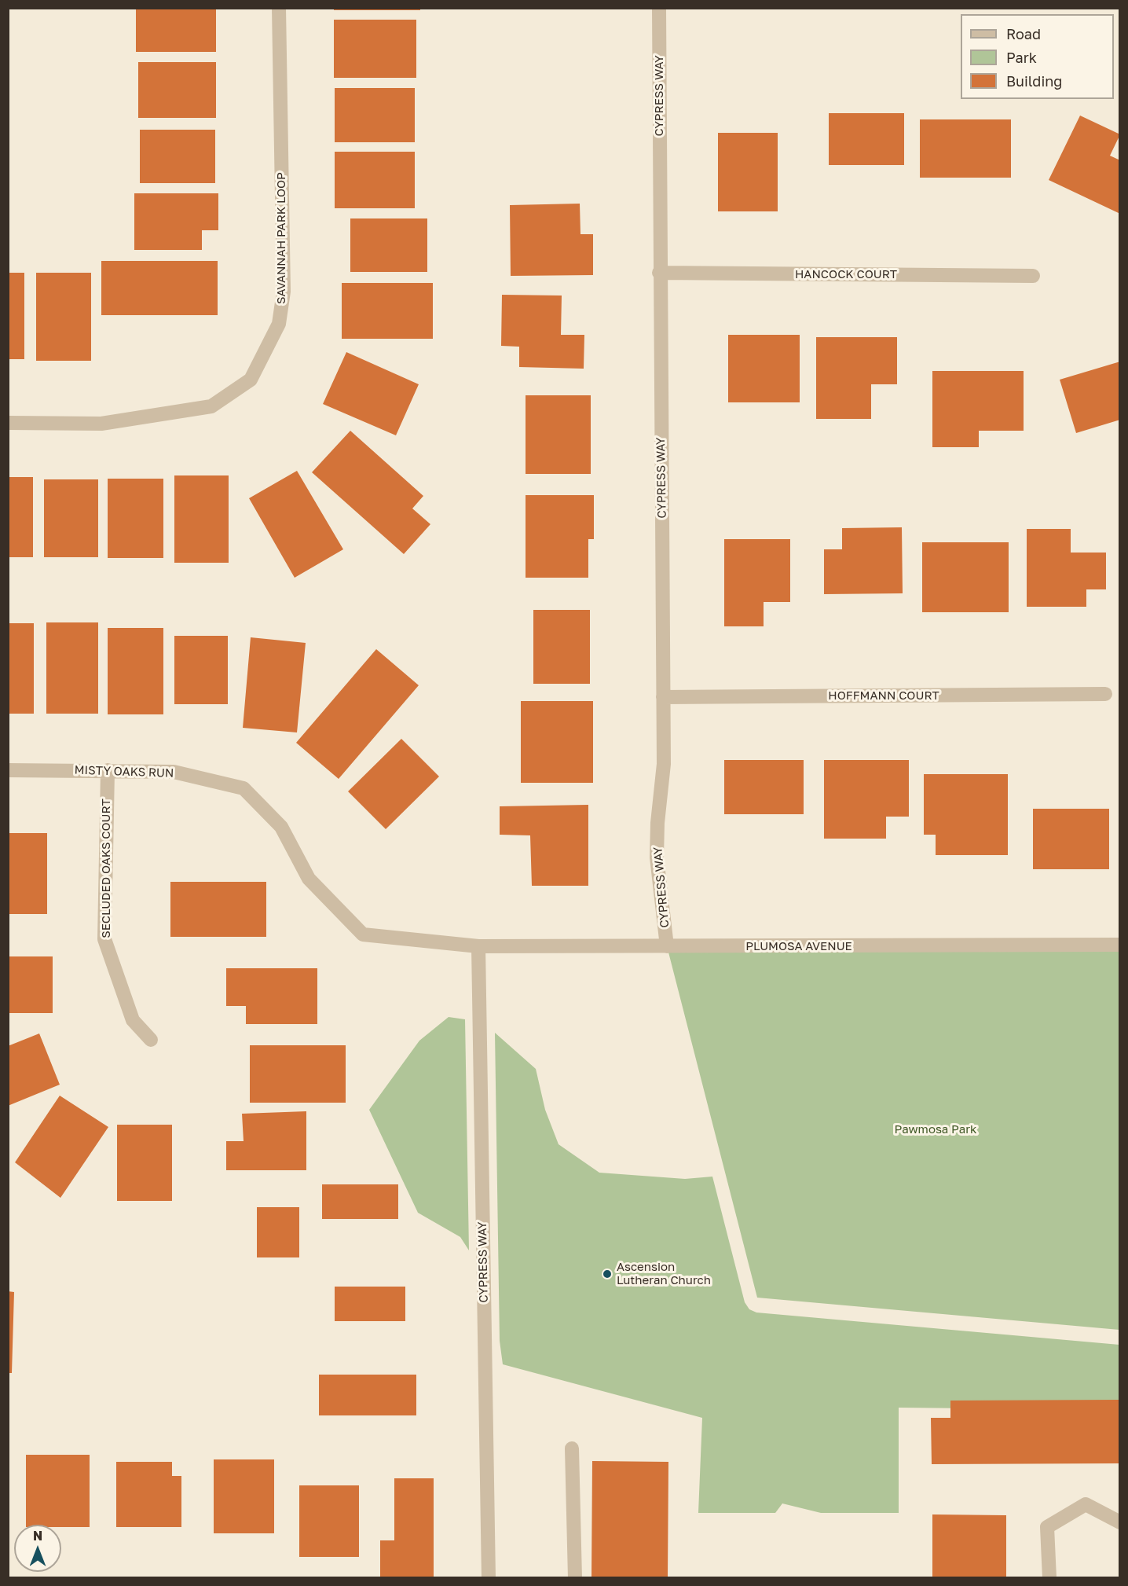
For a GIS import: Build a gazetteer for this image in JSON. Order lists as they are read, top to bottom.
{
  "streets": {
    "street": [
      "CYPRESS WAY",
      "SAVANNAH PARK LOOP",
      "HANCOCK COURT",
      "HOFFMANN COURT",
      "MISTY OAKS RUN",
      "SECLUDED OAKS COURT",
      "PLUMOSA AVENUE"
    ]
  },
  "crossings": [
    ["CYPRESS WAY", "HANCOCK COURT"],
    ["CYPRESS WAY", "HOFFMANN COURT"],
    ["CYPRESS WAY", "MISTY OAKS RUN"],
    ["CYPRESS WAY", "PLUMOSA AVENUE"],
    ["MISTY OAKS RUN", "SECLUDED OAKS COURT"],
    ["MISTY OAKS RUN", "PLUMOSA AVENUE"]
  ],
  "parks": ["Pawmosa Park"],
  "places": ["Ascension Lutheran Church"],
  "legend": ["Road", "Park", "Building"],
  "north": "top"
}
